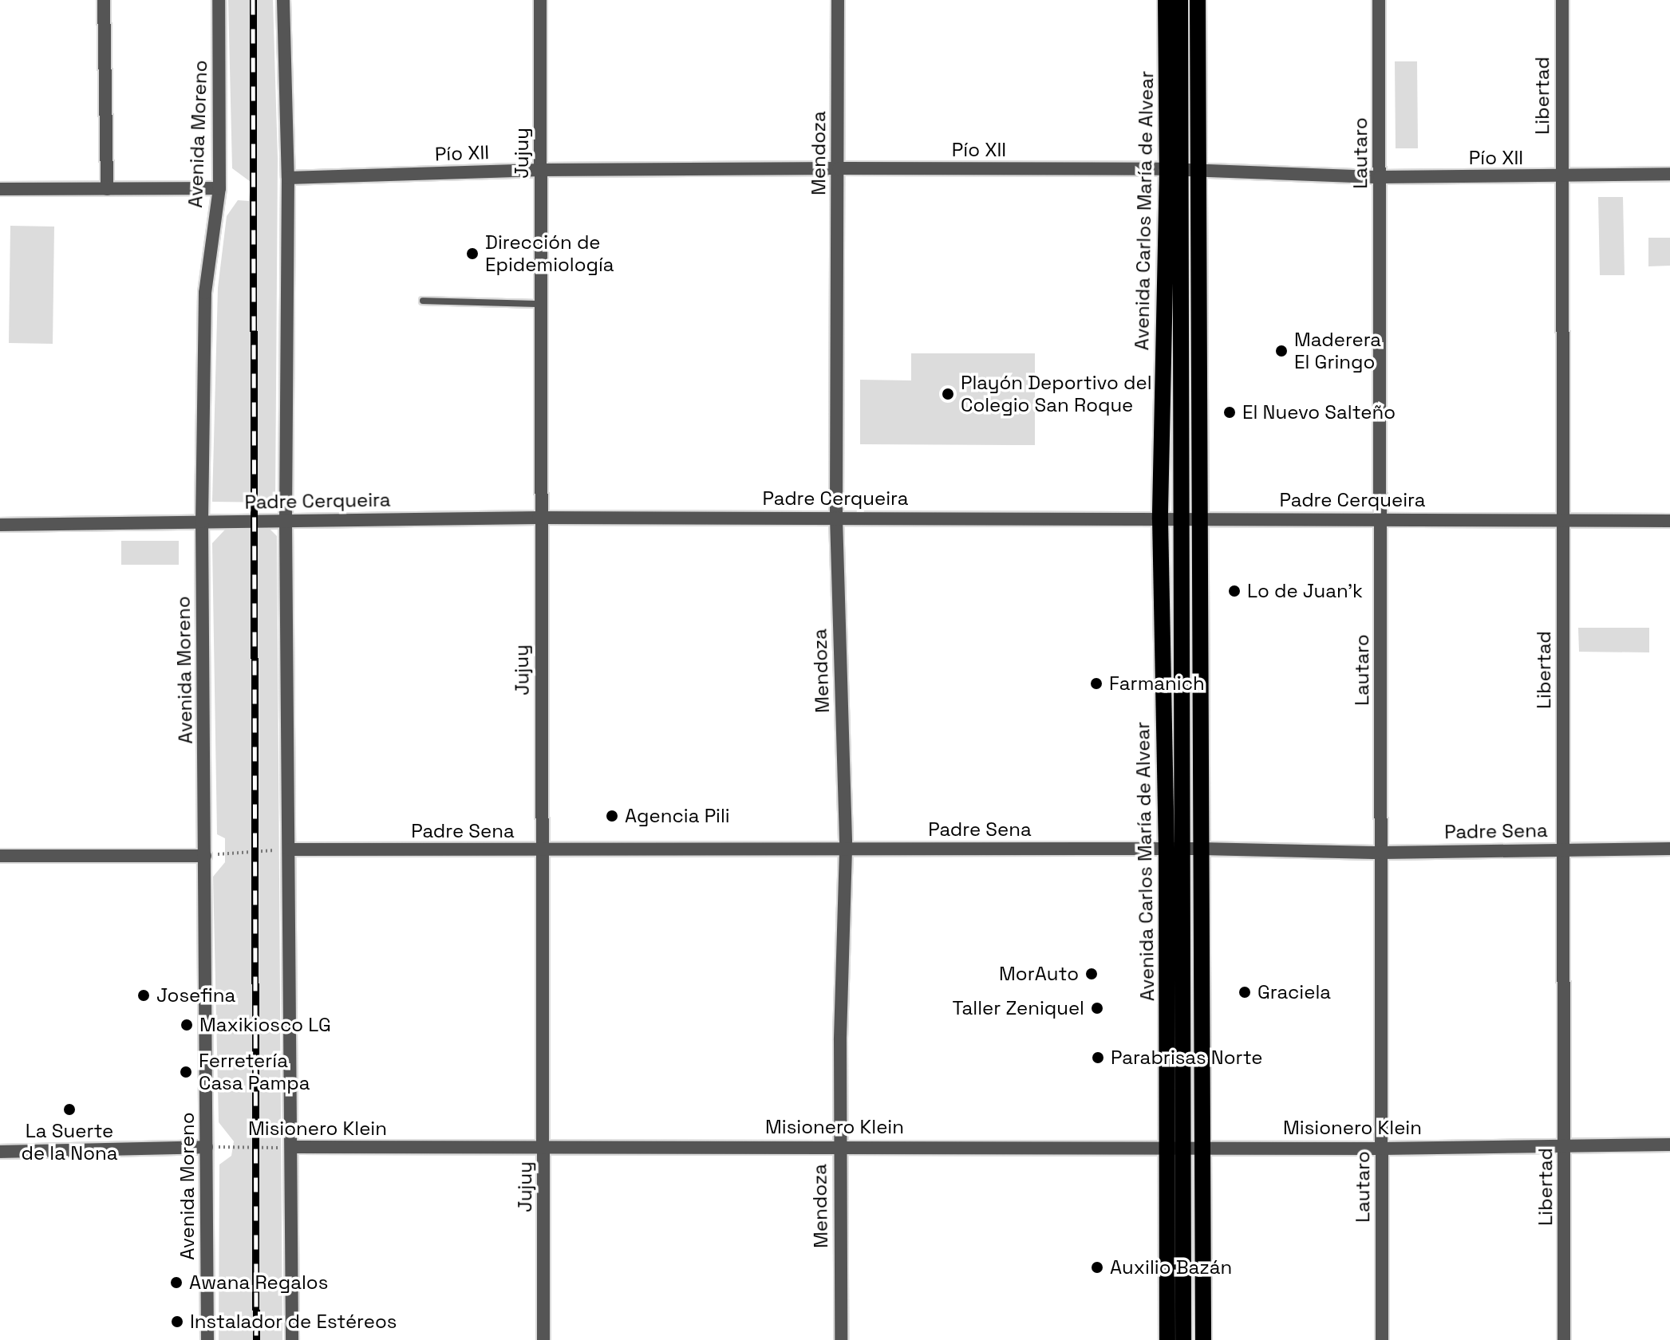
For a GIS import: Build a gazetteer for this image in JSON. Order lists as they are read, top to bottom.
{
  "streets": {
    "main road": ["Avenida Carlos María de Alvear"],
    "street": [
      "Libertad",
      "Avenida Moreno",
      "Pío XII",
      "Jujuy",
      "Mendoza",
      "Lautaro",
      "Padre Cerqueira",
      "Padre Sena",
      "Misionero Klein"
    ]
  },
  "crossings": [
    ["Libertad", "Pío XII"],
    ["Libertad", "Padre Cerqueira"],
    ["Libertad", "Padre Sena"],
    ["Libertad", "Misionero Klein"],
    ["Avenida Moreno", "Padre Cerqueira"],
    ["Avenida Moreno", "Misionero Klein"],
    ["Pío XII", "Jujuy"],
    ["Pío XII", "Mendoza"],
    ["Pío XII", "Lautaro"],
    ["Pío XII", "Avenida Carlos María de Alvear"],
    ["Jujuy", "Padre Cerqueira"],
    ["Jujuy", "Padre Sena"],
    ["Jujuy", "Misionero Klein"],
    ["Mendoza", "Padre Cerqueira"],
    ["Mendoza", "Padre Sena"],
    ["Mendoza", "Misionero Klein"],
    ["Lautaro", "Padre Cerqueira"],
    ["Lautaro", "Padre Sena"],
    ["Lautaro", "Misionero Klein"],
    ["Avenida Carlos María de Alvear", "Padre Cerqueira"],
    ["Avenida Carlos María de Alvear", "Padre Sena"],
    ["Avenida Carlos María de Alvear", "Misionero Klein"]
  ],
  "places": [
    "Dirección de Epidemiología",
    "Maderera El Gringo",
    "Playón Deportivo del Colegio San Roque",
    "El Nuevo Salteño",
    "Lo de Juan'k",
    "Farmanich",
    "Agencia Pili",
    "MorAuto",
    "Graciela",
    "Josefina",
    "Taller Zeniquel",
    "Maxikiosco LG",
    "Parabrisas Norte",
    "Ferretería Casa Pampa",
    "La Suerte de la Nona",
    "Auxilio Bazán",
    "Awana Regalos",
    "Instalador de Estéreos"
  ]
}
